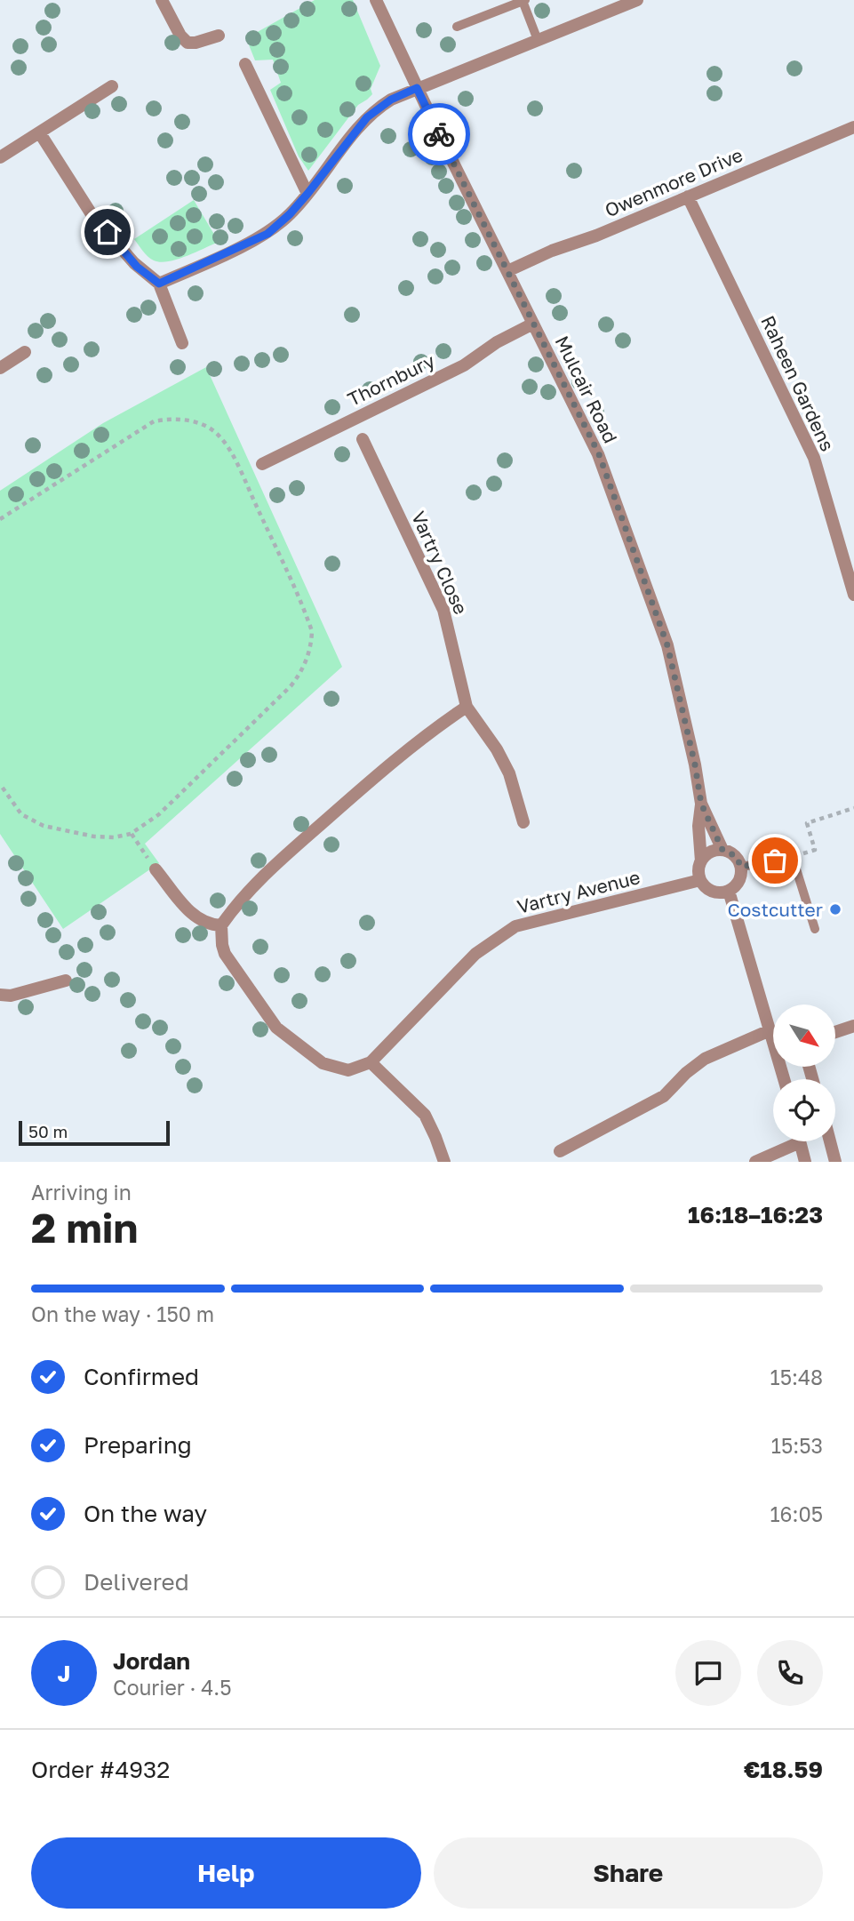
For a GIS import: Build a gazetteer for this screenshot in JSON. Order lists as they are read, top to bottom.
{
  "streets": {
    "street": [
      "Owenmore Drive",
      "Thornbury",
      "Raheen Gardens",
      "Mulcair Road",
      "Vartry Close",
      "Vartry Avenue"
    ]
  },
  "crossings": [
    ["Owenmore Drive", "Raheen Gardens"],
    ["Owenmore Drive", "Mulcair Road"],
    ["Thornbury", "Mulcair Road"],
    ["Mulcair Road", "Vartry Avenue"]
  ],
  "places": ["Costcutter"],
  "scale_bar": "50 m",
  "north": "bottom right",
  "page": {
    "scale": "50 m",
    "heading": ["2 min", "Arriving in", "16:18–16:23"],
    "panel": [
      "Jordan",
      "Courier · 4.5",
      "Order #4932",
      "€18.59"
    ],
    "bar": "On the way · 150 m",
    "list": [
      ["Confirmed", "15:48"],
      ["Preparing", "15:53"],
      ["On the way", "16:05"],
      "Delivered"
    ],
    "round": "J",
    "buttons": ["Help", "Share"]
  }
}
